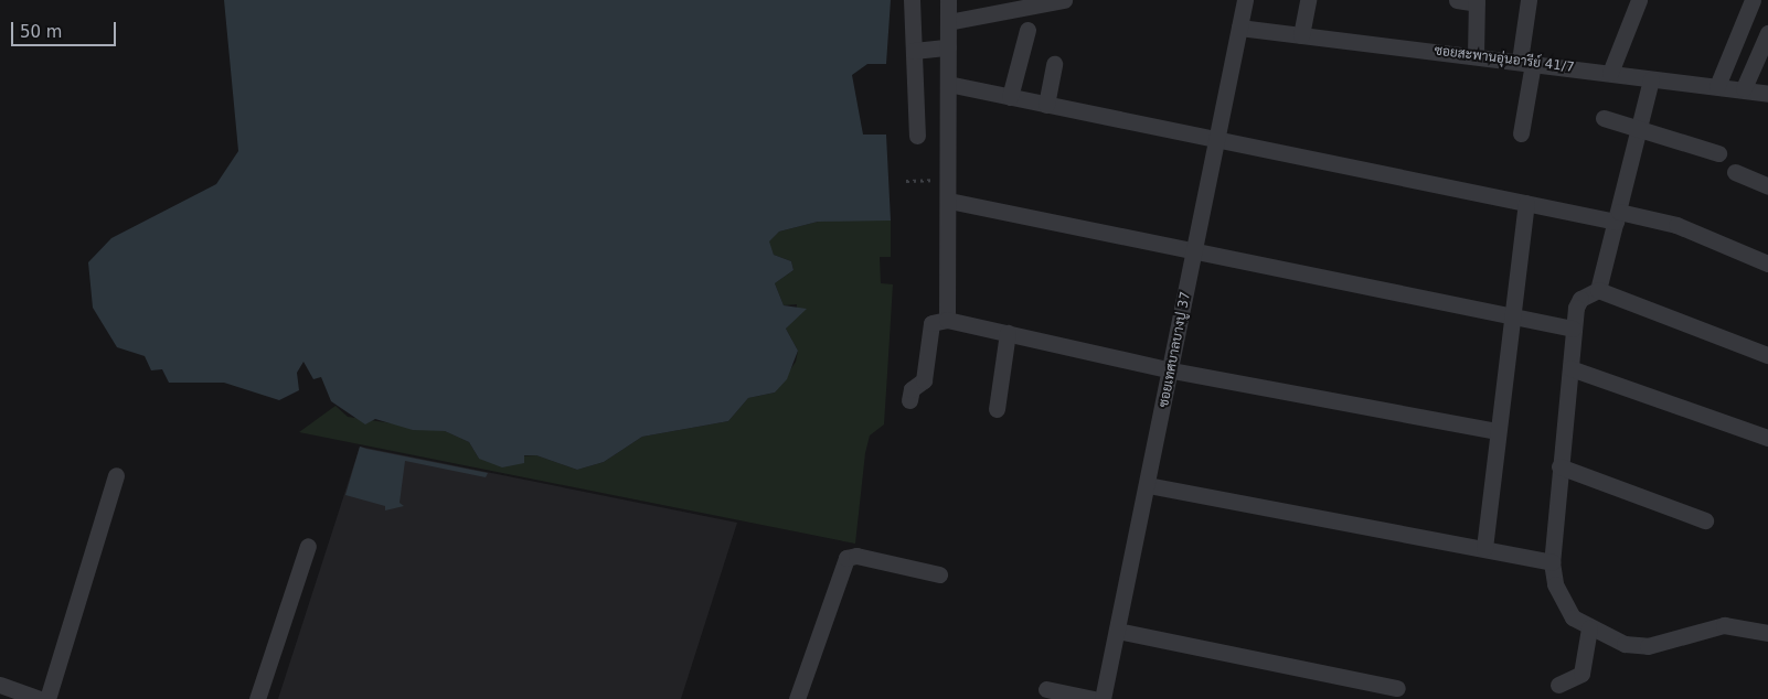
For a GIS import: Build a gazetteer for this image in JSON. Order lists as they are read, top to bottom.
{
  "streets": {
    "street": ["ซอยสะพานอุ่นอารีย์ 41/7", "ซอยเทศบาลบางปู 37"]
  },
  "crossings": [
    ["ซอยสะพานอุ่นอารีย์ 41/7", "ซอยเทศบาลบางปู 37"]
  ],
  "scale_bar": "50 m"
}
